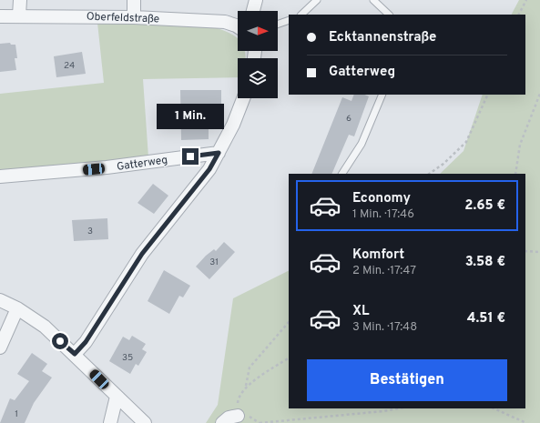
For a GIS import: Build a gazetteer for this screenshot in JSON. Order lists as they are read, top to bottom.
{
  "streets": {
    "street": ["Oberfeldstraße", "Gatterweg"]
  },
  "house_numbers": [
    "24",
    "6",
    "3",
    "31",
    "35",
    "1"
  ],
  "north": "right",
  "page": {
    "banner": ["Ecktannenstraße", "Gatterweg"],
    "bubble": "1 Min.",
    "list": [
      {
        "name": "Economy",
        "note": "1 Min. · 17:46",
        "value": "2.65 €"
      },
      {
        "name": "Komfort",
        "note": "2 Min. · 17:47",
        "value": "3.58 €"
      },
      {
        "name": "XL",
        "note": "3 Min. · 17:48",
        "value": "4.51 €"
      }
    ],
    "buttons": "Bestätigen"
  }
}
